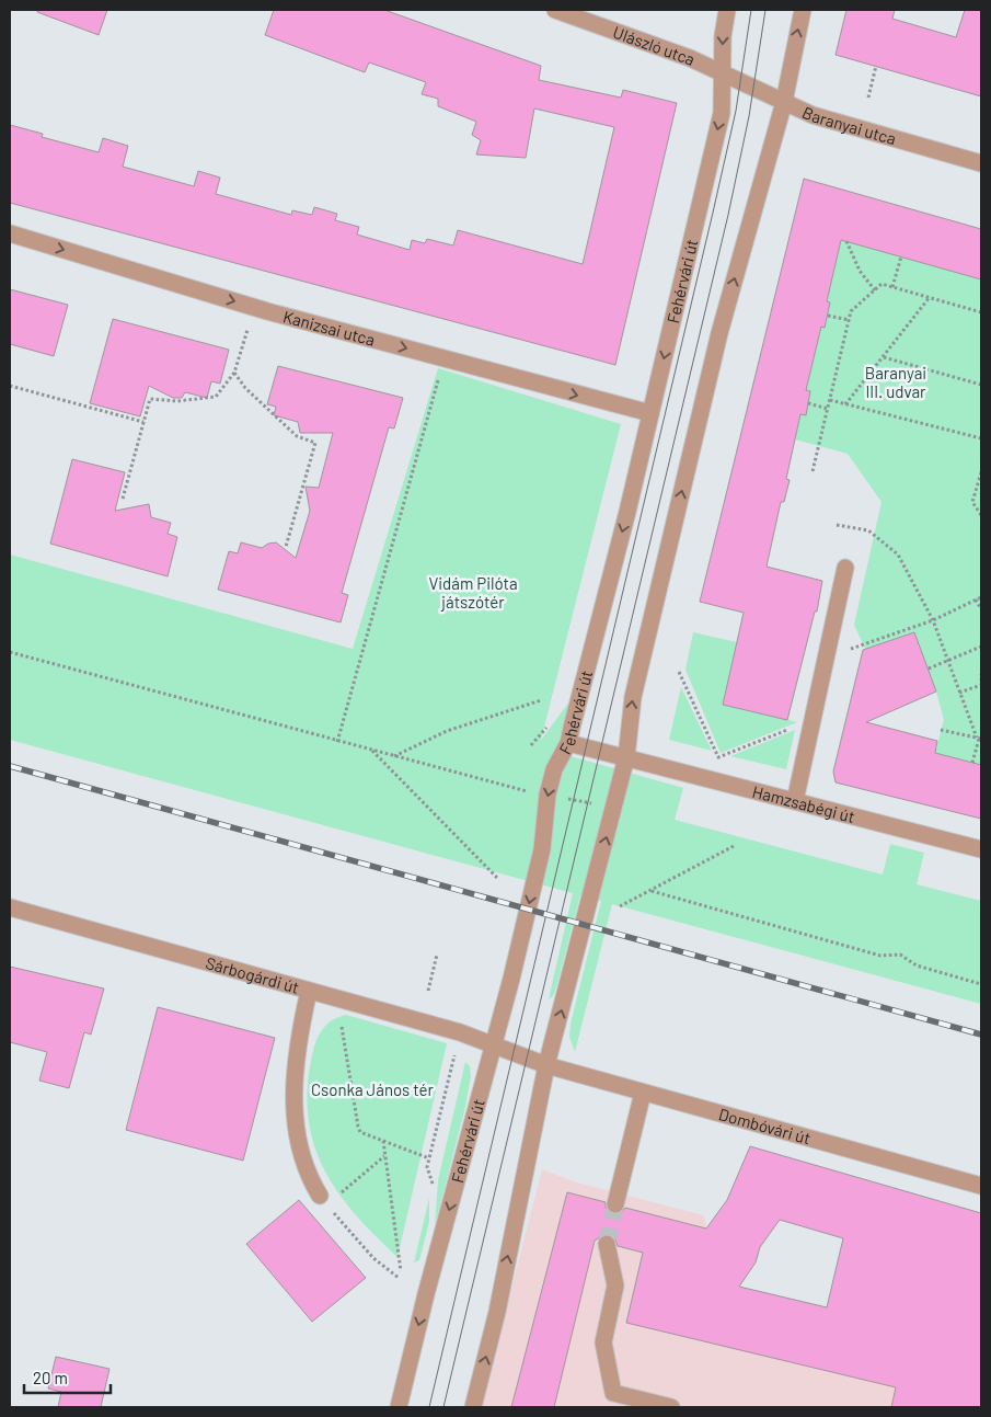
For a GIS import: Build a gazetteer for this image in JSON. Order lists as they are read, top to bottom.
{
  "streets": {
    "street": [
      "Ulászló utca",
      "Baranyai utca",
      "Fehérvári út",
      "Kanizsai utca",
      "Hamzsabégi út",
      "Sárbogárdi út",
      "Dombóvári út"
    ]
  },
  "crossings": [
    ["Ulászló utca", "Baranyai utca"],
    ["Ulászló utca", "Fehérvári út"],
    ["Baranyai utca", "Fehérvári út"],
    ["Fehérvári út", "Kanizsai utca"],
    ["Fehérvári út", "Hamzsabégi út"],
    ["Fehérvári út", "Sárbogárdi út"],
    ["Sárbogárdi út", "Dombóvári út"]
  ],
  "one_way": ["Kanizsai utca"],
  "parks": ["Baranyai III. udvar", "Vidám Pilóta játszótér", "Csonka János tér"],
  "scale_bar": "20 m"
}
